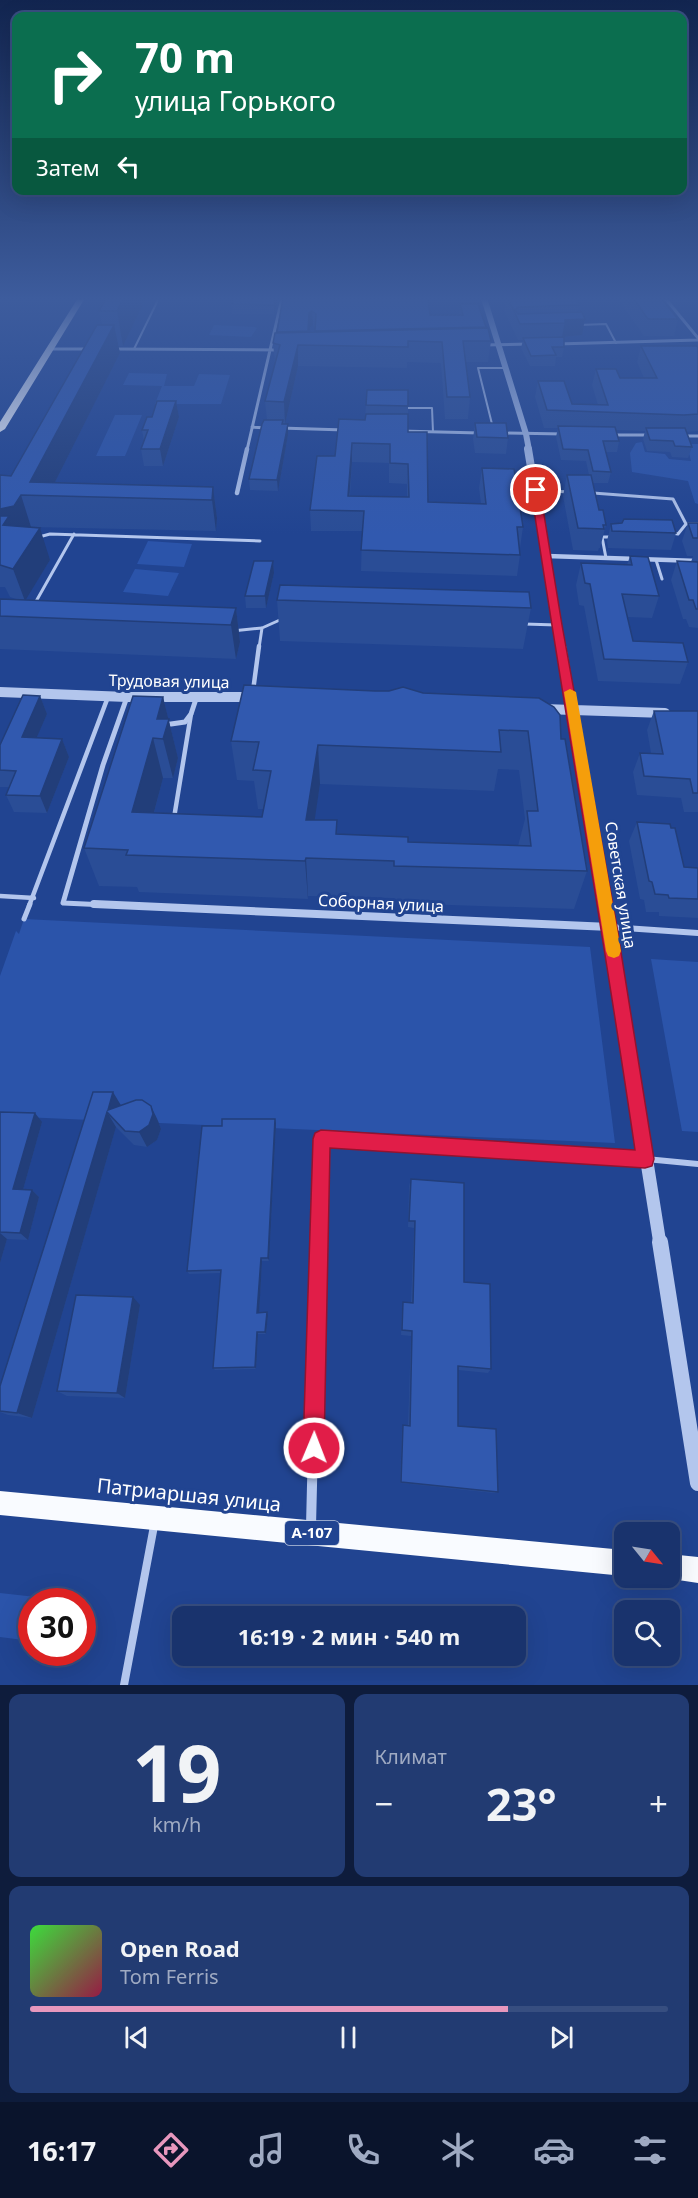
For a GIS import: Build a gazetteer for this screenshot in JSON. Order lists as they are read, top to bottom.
{
  "streets": {
    "main road": ["Патриаршая улица", "А-107"],
    "street": ["Трудовая улица", "Советская улица", "Соборная улица"]
  },
  "crossings": [
    ["Советская улица", "Соборная улица"]
  ],
  "north": "bottom right",
  "page": {
    "turn": ["70 m", "улица Горького"],
    "then": "Затем",
    "limit": "30",
    "trip": "16:19 · 2 мин · 540 m",
    "tile": [
      ["19", "km/h"],
      "Климат"
    ],
    "heat": ["−", "23°", "+"],
    "song": ["Open Road", "Tom Ferris"],
    "tabs": "16:17"
  }
}
